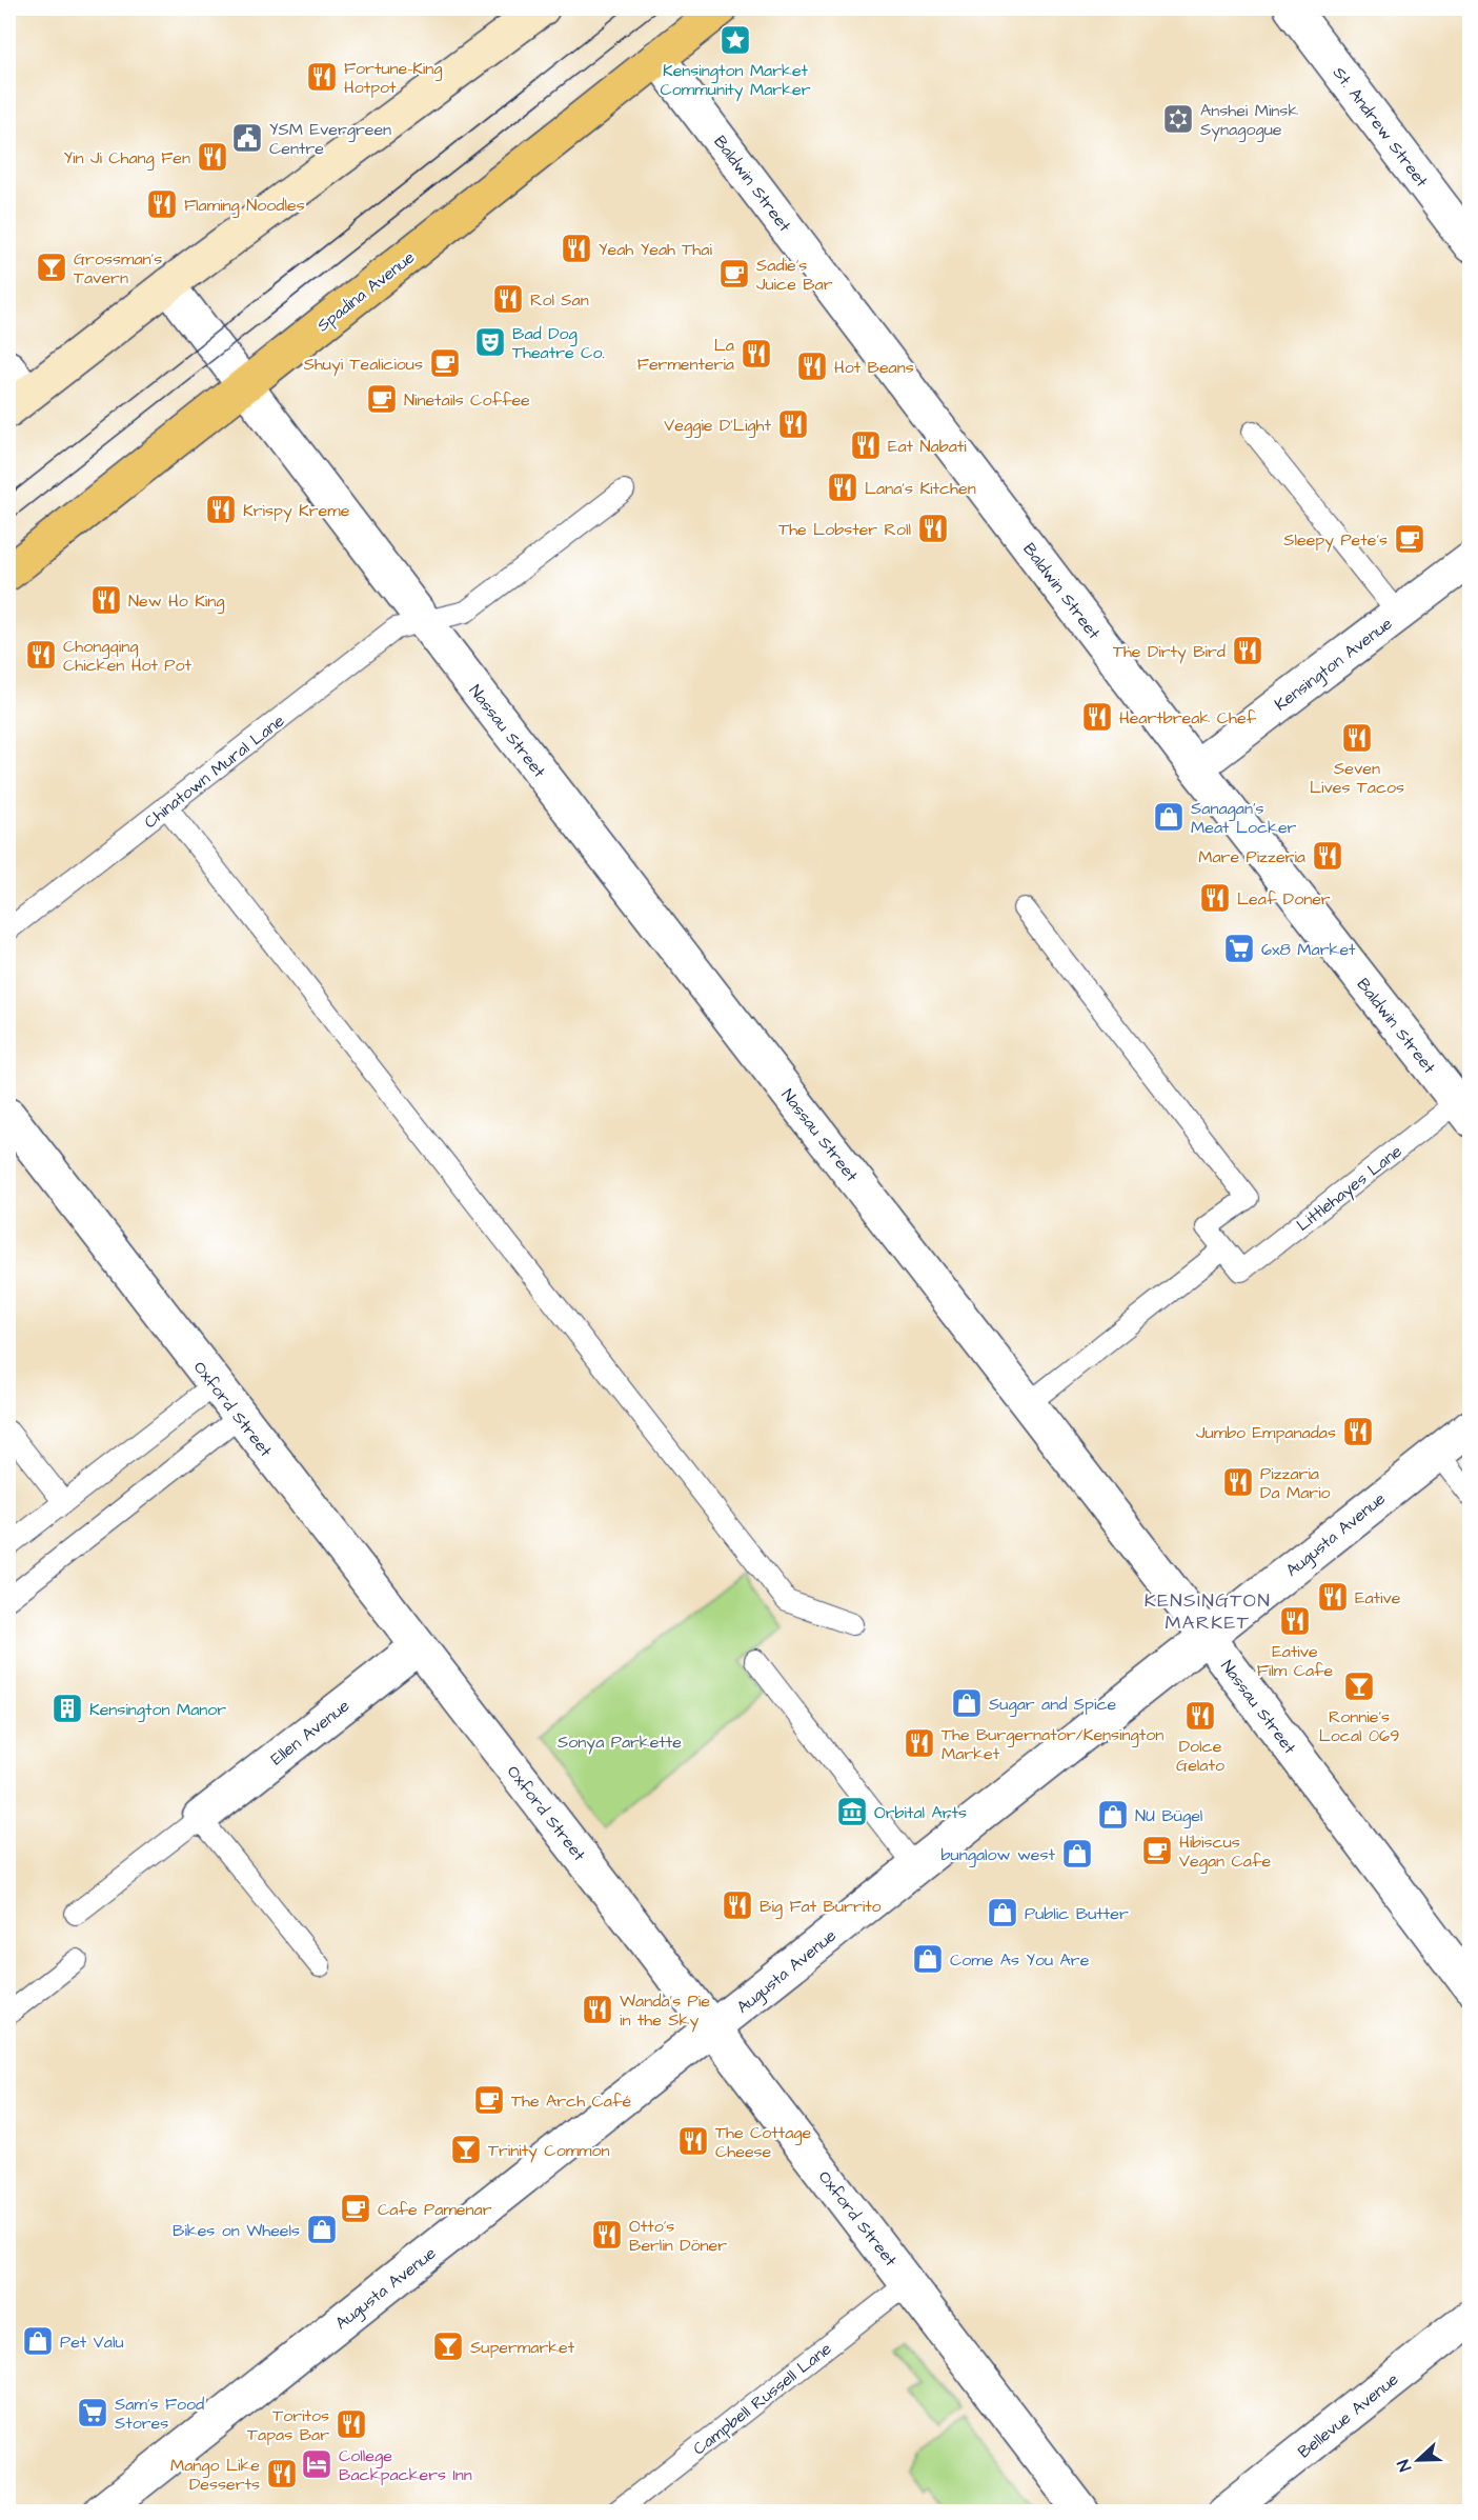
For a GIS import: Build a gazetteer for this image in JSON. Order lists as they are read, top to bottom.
{
  "streets": {
    "main road": ["Spadina Avenue"],
    "street": [
      "St. Andrew Street",
      "Baldwin Street",
      "Kensington Avenue",
      "Nassau Street",
      "Oxford Street",
      "Augusta Avenue",
      "Ellen Avenue",
      "Bellevue Avenue"
    ],
    "lane": ["Chinatown Mural Lane", "Littlehayes Lane", "Campbell Russell Lane"]
  },
  "crossings": [
    ["Baldwin Street", "Spadina Avenue"],
    ["Baldwin Street", "Kensington Avenue"],
    ["Baldwin Street", "Littlehayes Lane"],
    ["Spadina Avenue", "Nassau Street"],
    ["Nassau Street", "Chinatown Mural Lane"],
    ["Nassau Street", "Augusta Avenue"],
    ["Oxford Street", "Augusta Avenue"],
    ["Oxford Street", "Ellen Avenue"],
    ["Oxford Street", "Campbell Russell Lane"]
  ],
  "districts": ["KENSINGTON MARKET"],
  "parks": ["Sonya Parkette"],
  "places": {
    "place": ["Kensington Market Community Marker"],
    "restaurant": [
      "Fortune-King Hotpot",
      "Yin Ji Chang Fen",
      "Flaming Noodles",
      "Yeah Yeah Thai",
      "Rol San",
      "La Fermenteria",
      "Hot Beans",
      "Veggie D'Light",
      "Eat Nabati",
      "Lana's Kitchen",
      "Krispy Kreme",
      "The Lobster Roll",
      "New Ho King",
      "The Dirty Bird",
      "Chongqing Chicken Hot Pot",
      "Heartbreak Chef",
      "Seven Lives Tacos",
      "Mare Pizzeria",
      "Leaf Doner",
      "Jumbo Empanadas",
      "Pizzaria Da Mario",
      "Eative",
      "Eative Film Cafe",
      "Dolce Gelato",
      "The Burgernator/Kensington Market",
      "Big Fat Burrito",
      "Wanda's Pie in the Sky",
      "The Cottage Cheese",
      "Otto's Berlin Döner",
      "Toritos Tapas Bar",
      "Mango Like Desserts"
    ],
    "synagogue": ["Anshei Minsk Synagogue"],
    "public building": ["YSM Evergreen Centre"],
    "bar": [
      "Grossman's Tavern",
      "Ronnie's Local 069",
      "Trinity Common",
      "Supermarket"
    ],
    "cafe": [
      "Sadie's Juice Bar",
      "Shuyi Tealicious",
      "Ninetails Coffee",
      "Sleepy Pete's",
      "Hibiscus Vegan Cafe",
      "The Arch Café",
      "Cafe Pamenar"
    ],
    "theatre": ["Bad Dog Theatre Co."],
    "shop": [
      "Sanagan's Meat Locker",
      "Sugar and Spice",
      "NU Bügel",
      "bungalow west",
      "Public Butter",
      "Come As You Are",
      "Bikes on Wheels",
      "Pet Valu"
    ],
    "supermarket": ["6x8 Market", "Sam's Food Stores"],
    "building": ["Kensington Manor"],
    "museum": ["Orbital Arts"],
    "hotel": ["College Backpackers Inn"]
  },
  "north": "left"
}
